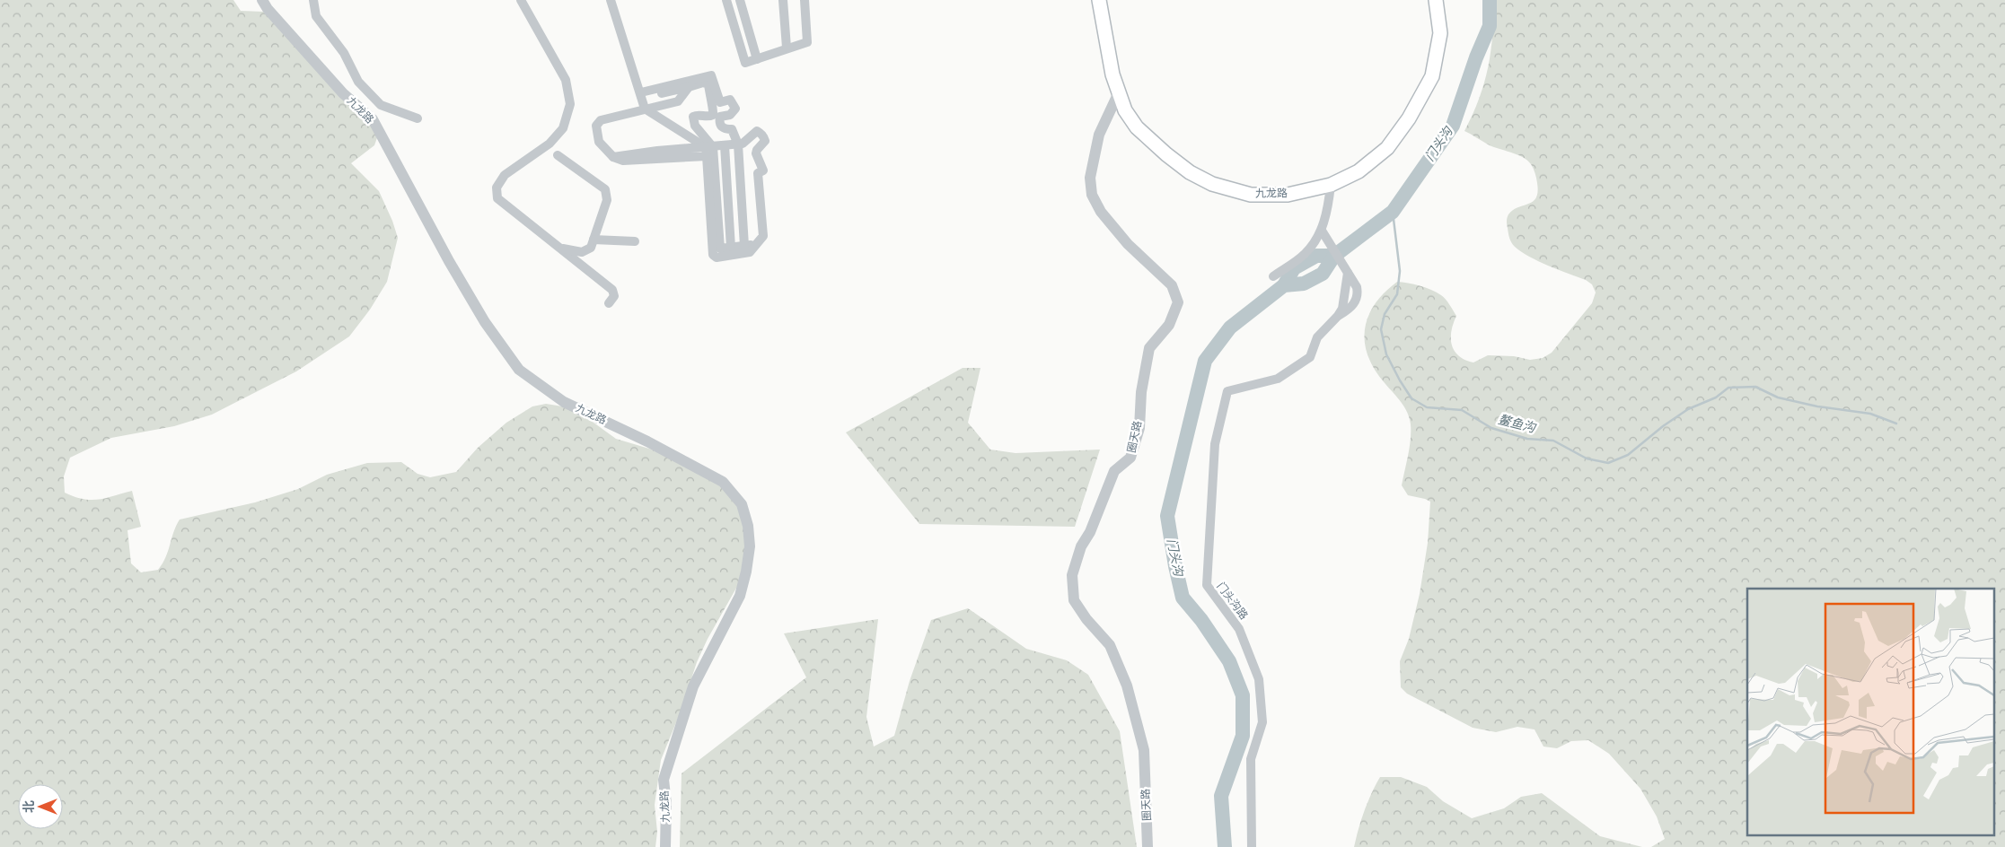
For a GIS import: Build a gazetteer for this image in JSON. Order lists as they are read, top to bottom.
{
  "streets": {
    "main road": ["九龙路"],
    "street": ["圈天路", "门头沟路"]
  },
  "crossings": [
    ["九龙路", "圈天路"]
  ],
  "water": ["门头沟", "鳌鱼沟"],
  "north": "left"
}
